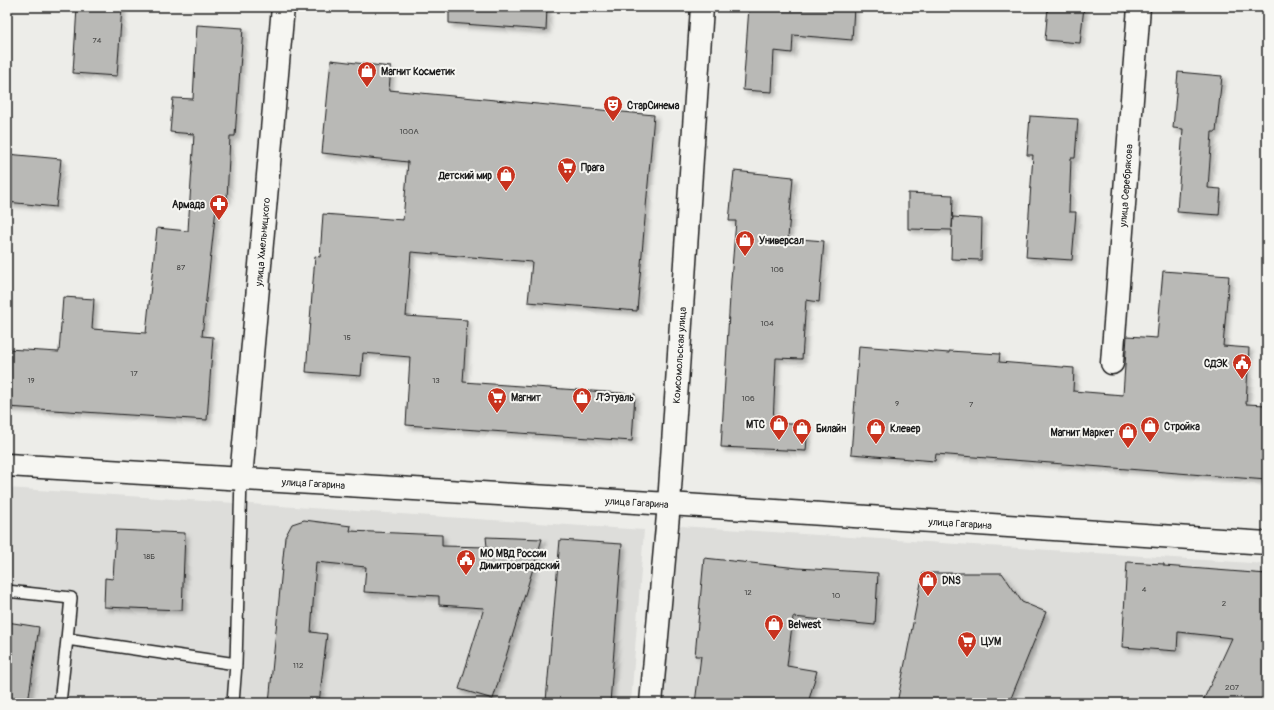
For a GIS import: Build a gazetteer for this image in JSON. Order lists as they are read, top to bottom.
{
  "streets": {
    "street": [
      "улица Серебрякова",
      "улица Хмельницкого",
      "Комсомольская улица",
      "улица Гагарина"
    ]
  },
  "crossings": [
    ["улица Хмельницкого", "улица Гагарина"],
    ["Комсомольская улица", "улица Гагарина"]
  ],
  "places": {
    "shop": [
      "Магнит Косметик",
      "Детский мир",
      "Универсал",
      "Л'Этуаль",
      "МТС",
      "Стройка",
      "Билайн",
      "Клевер",
      "Магнит Маркет",
      "DNS",
      "Belwest"
    ],
    "theatre": ["СтарСинема"],
    "supermarket": ["Прага", "Магнит", "ЦУМ"],
    "pharmacy": ["Армада"],
    "public building": ["СДЭК", "МО МВД России Димитровградский"]
  },
  "house_numbers": [
    "74",
    "100А",
    "87",
    "106",
    "104",
    "15",
    "17",
    "19",
    "13",
    "106",
    "9",
    "7",
    "18Б",
    "4",
    "12",
    "10",
    "2",
    "112",
    "207"
  ]
}
